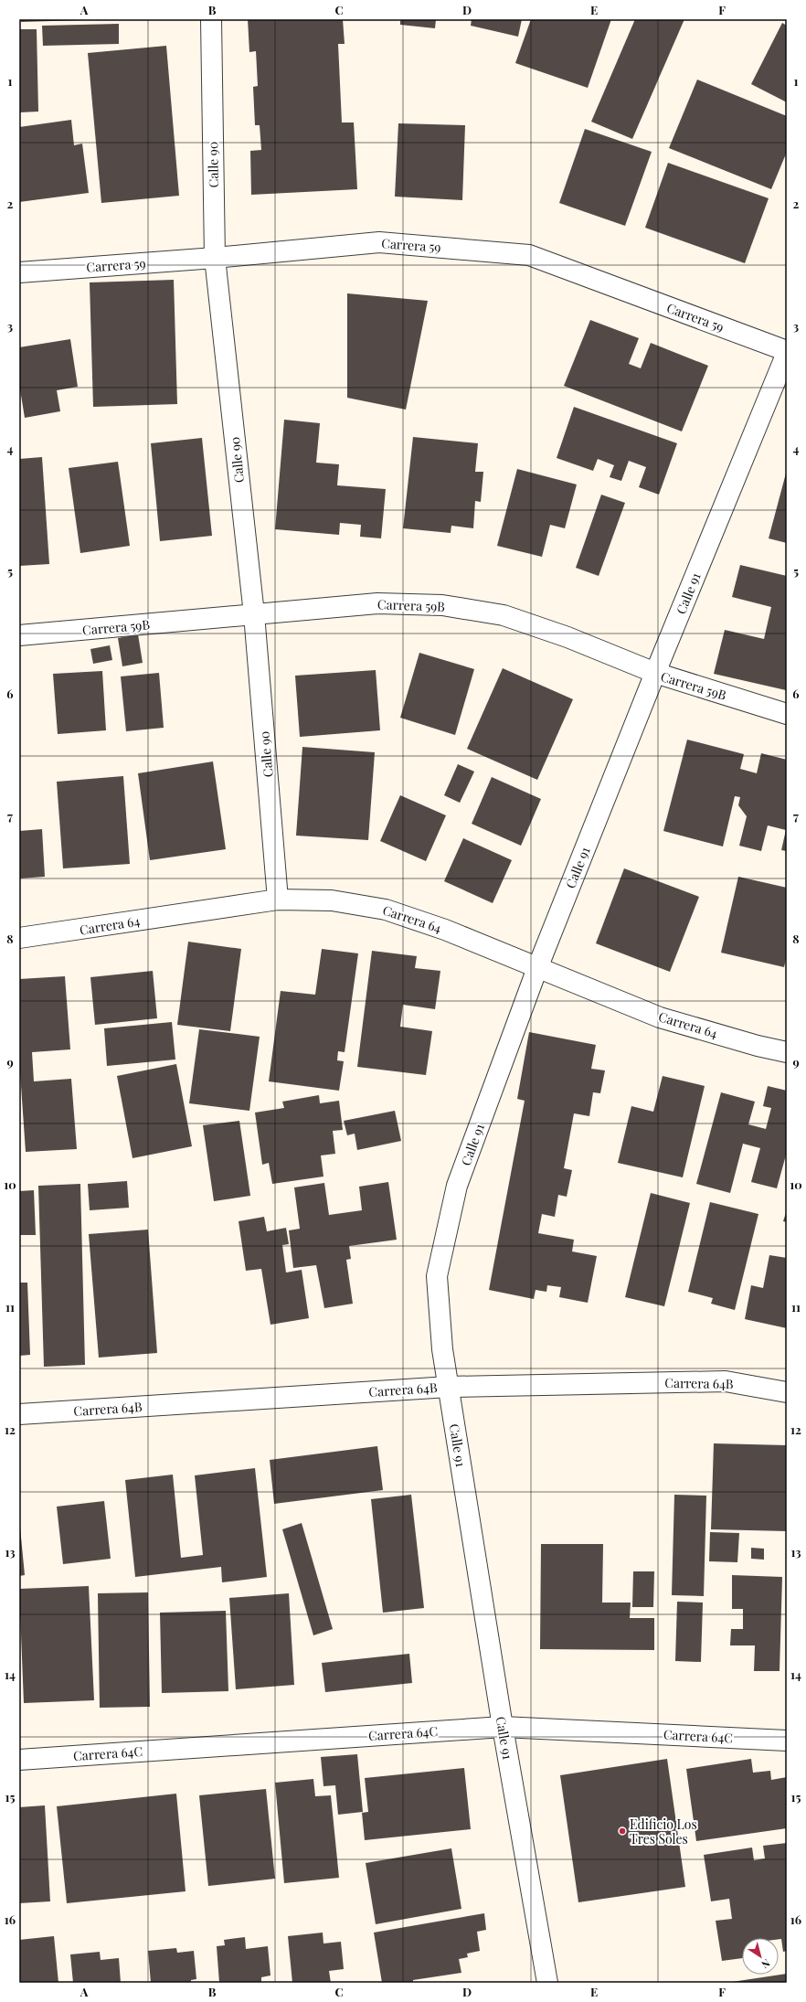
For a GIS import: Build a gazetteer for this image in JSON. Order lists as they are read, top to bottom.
{
  "streets": {
    "street": [
      "Calle 90",
      "Carrera 59",
      "Calle 91",
      "Carrera 59B",
      "Carrera 64",
      "Carrera 64B",
      "Carrera 64C"
    ]
  },
  "crossings": [
    ["Calle 90", "Carrera 59"],
    ["Calle 90", "Carrera 59B"],
    ["Calle 90", "Carrera 64"],
    ["Carrera 59", "Calle 91"],
    ["Calle 91", "Carrera 59B"],
    ["Calle 91", "Carrera 64"],
    ["Calle 91", "Carrera 64B"],
    ["Calle 91", "Carrera 64C"]
  ],
  "places": ["Edificio Los Tres Soles"],
  "north": "bottom right",
  "grid": {
    "columns": [
      "A",
      "B",
      "C",
      "D",
      "E",
      "F"
    ],
    "rows": [
      "1",
      "2",
      "3",
      "4",
      "5",
      "6",
      "7",
      "8",
      "9",
      "10",
      "11",
      "12",
      "13",
      "14",
      "15",
      "16"
    ]
  }
}
